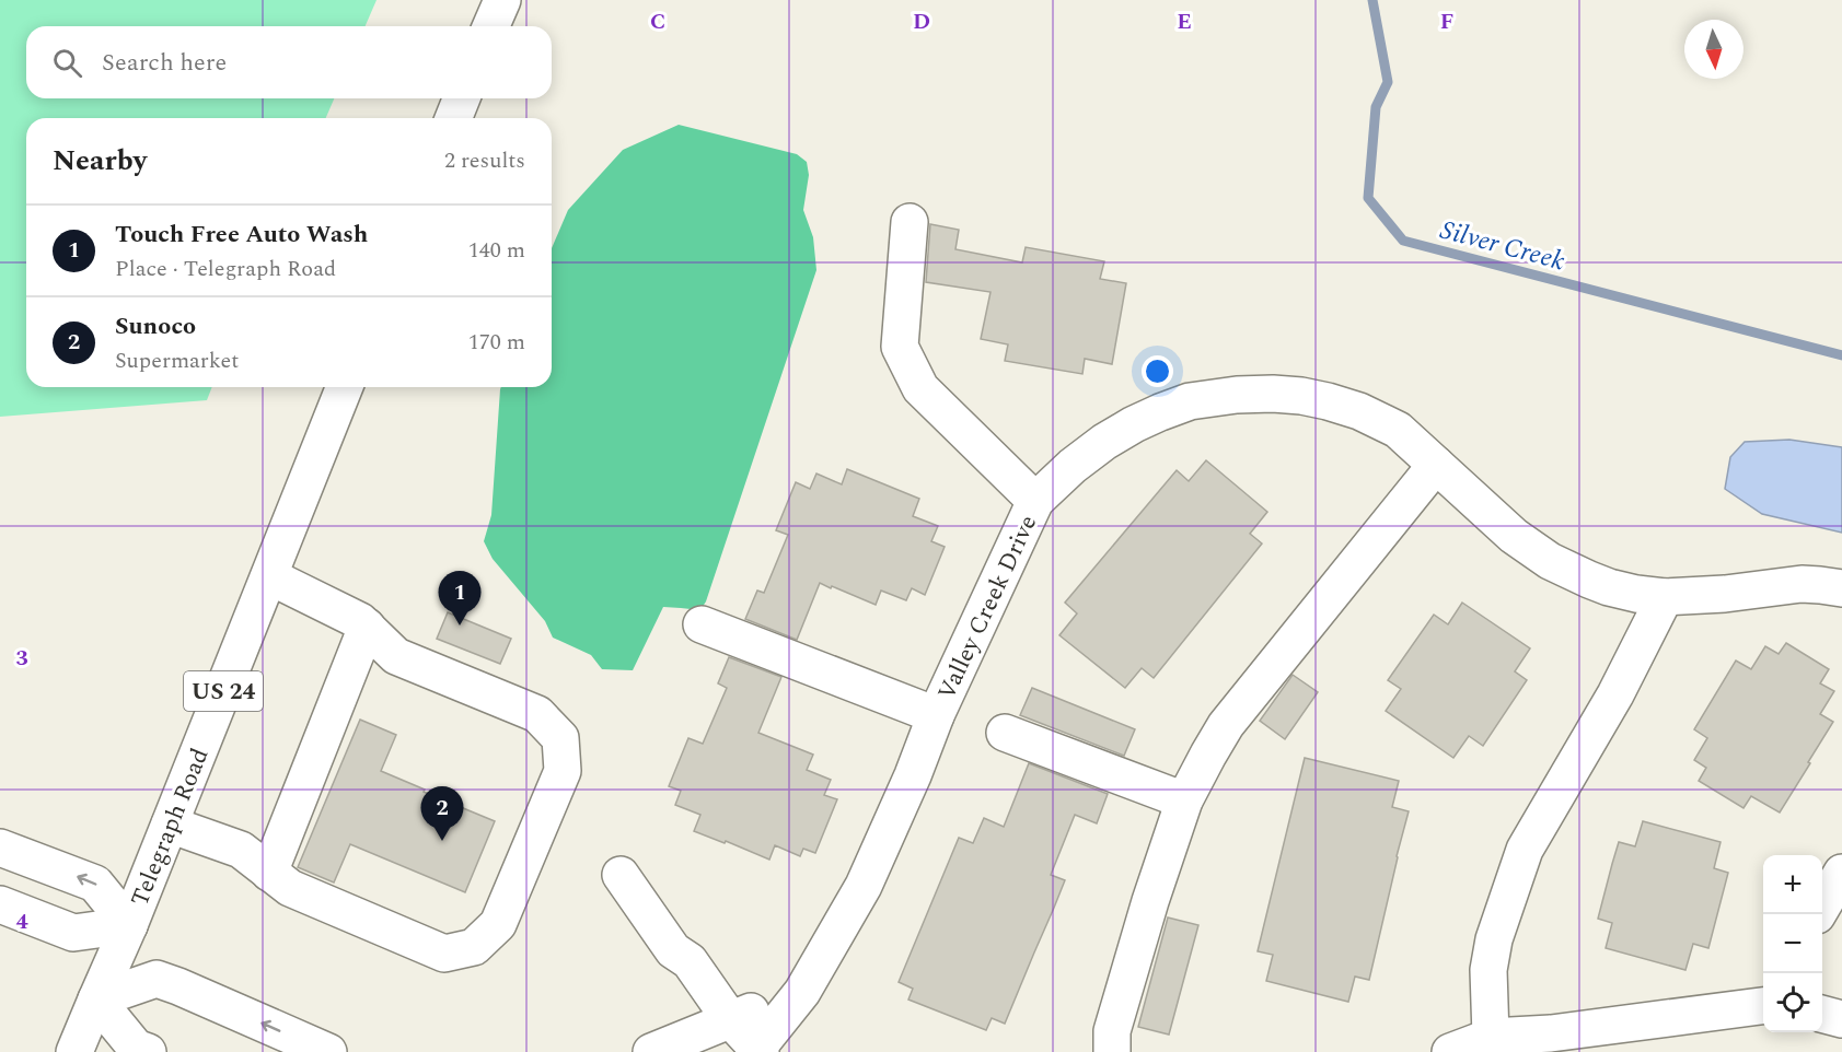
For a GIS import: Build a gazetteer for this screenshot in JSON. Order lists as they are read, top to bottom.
{
  "streets": {
    "street": ["Valley Creek Drive", "US 24", "Telegraph Road"]
  },
  "water": ["Silver Creek"],
  "north": "bottom",
  "page": {
    "search": "Search here",
    "heading": ["Nearby", "2 results"],
    "list": [
      {
        "mark": "1",
        "name": "Touch Free Auto Wash",
        "note": "Place · Telegraph Road",
        "value": "140 m"
      },
      {
        "mark": "2",
        "name": "Sunoco",
        "note": "Supermarket",
        "value": "170 m"
      }
    ],
    "pins": ["1", "2"],
    "map_buttons": ["+", "−"]
  },
  "grid": {
    "columns": [
      "C",
      "D",
      "E",
      "F"
    ],
    "rows": ["3", "4"]
  }
}
